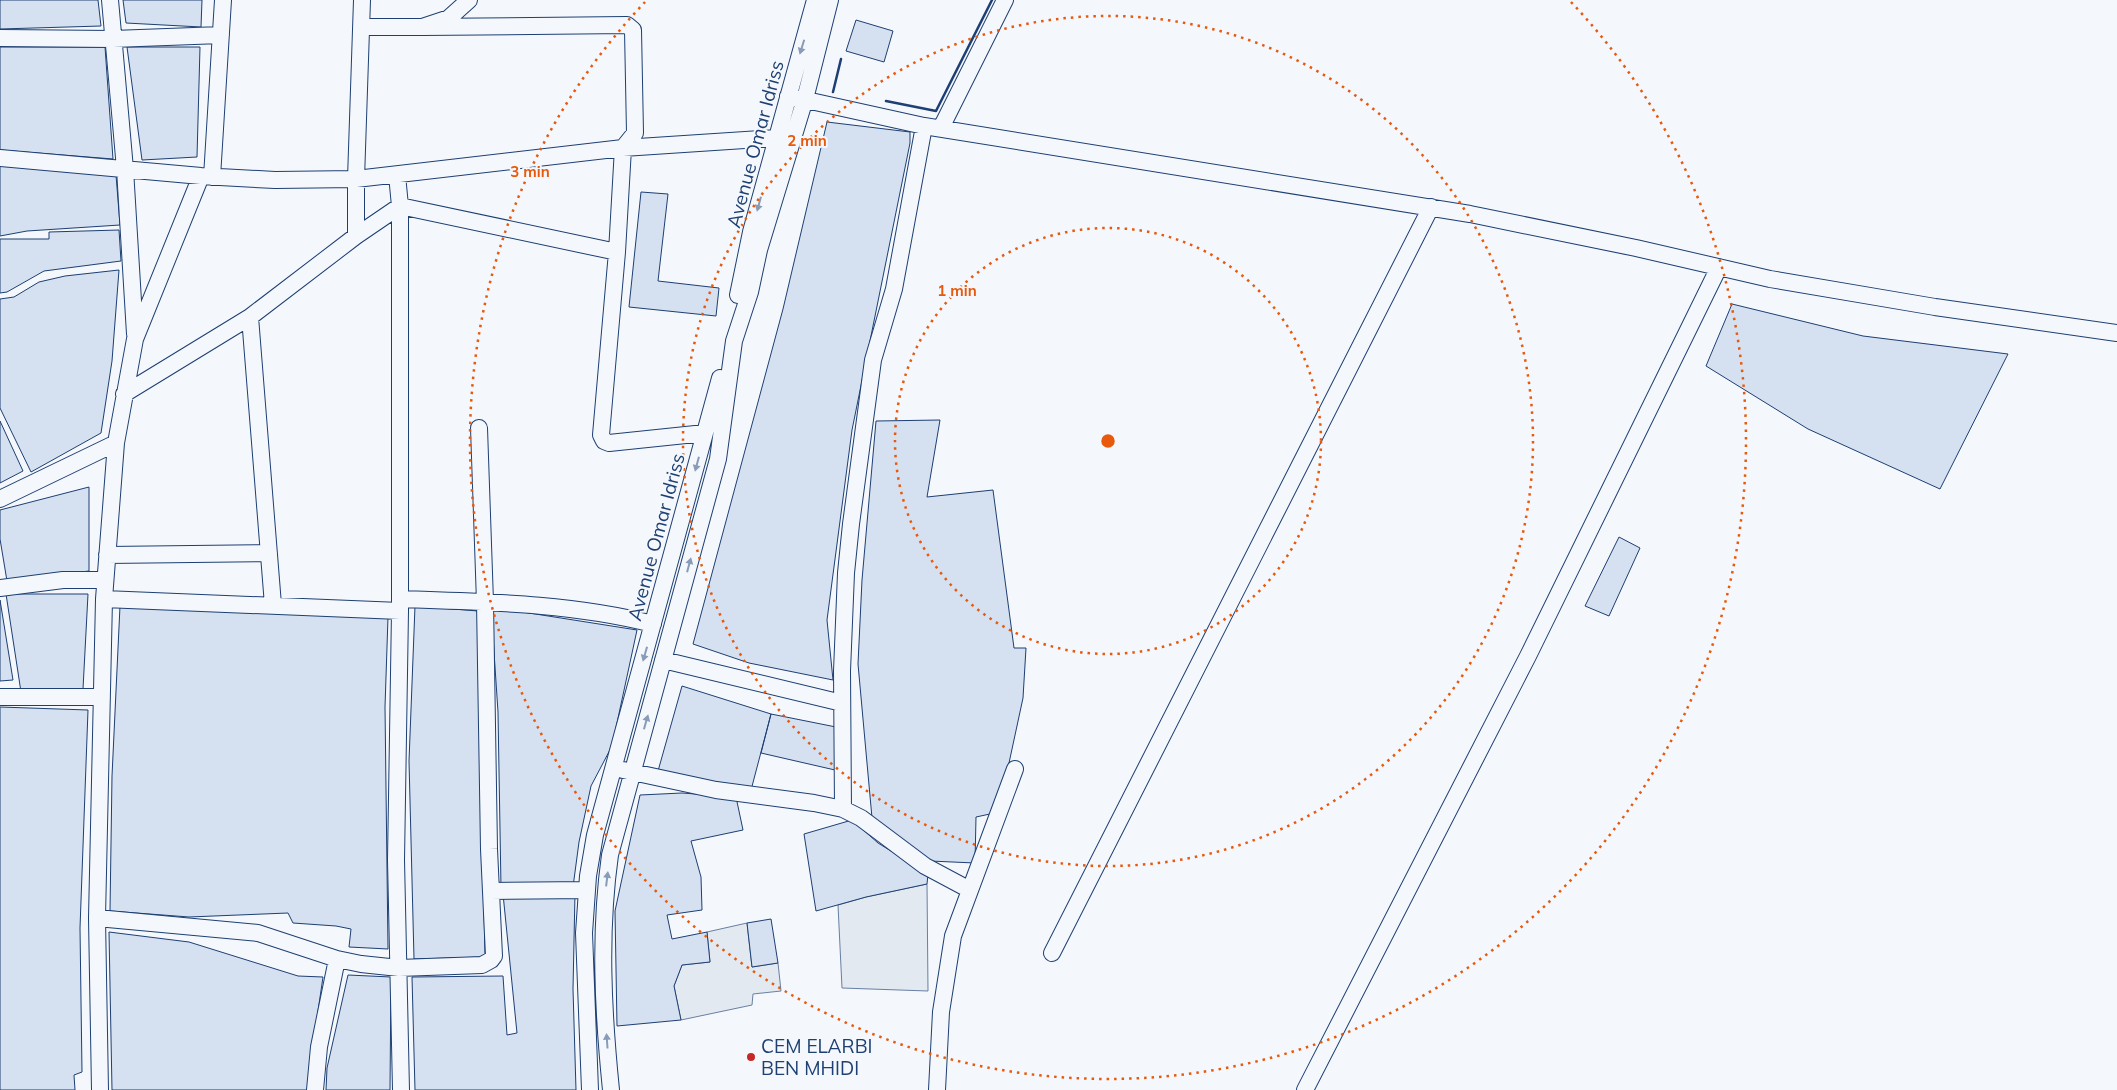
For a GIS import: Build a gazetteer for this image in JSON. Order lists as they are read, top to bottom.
{
  "streets": {
    "street": ["Avenue Omar Idriss"]
  },
  "places": ["CEM ELARBI BEN MHIDI"],
  "rings": ["2 min", "3 min", "1 min"]
}
